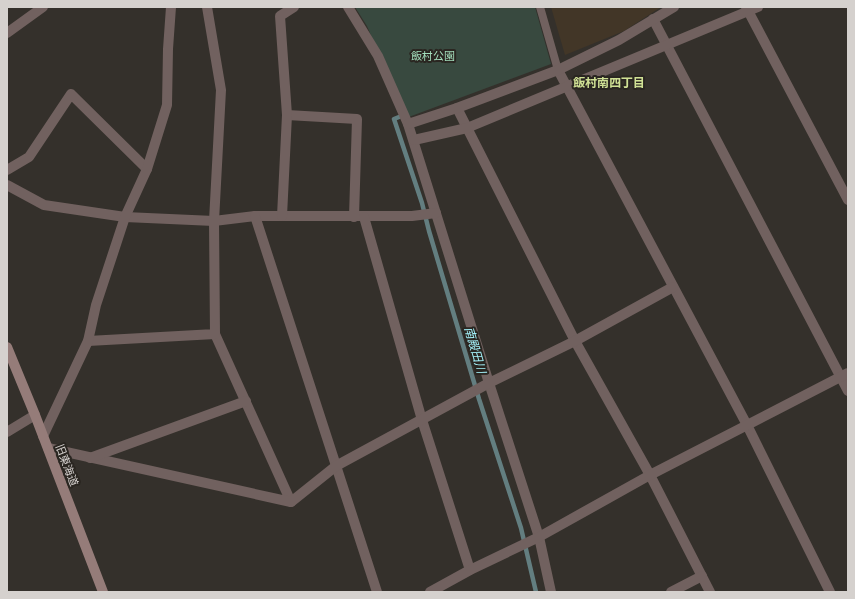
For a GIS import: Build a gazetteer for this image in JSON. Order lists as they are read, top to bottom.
{
  "streets": {
    "street": ["旧東海道"]
  },
  "districts": ["飯村南四丁目"],
  "water": ["南殿田川"],
  "parks": ["飯村公園"]
}
